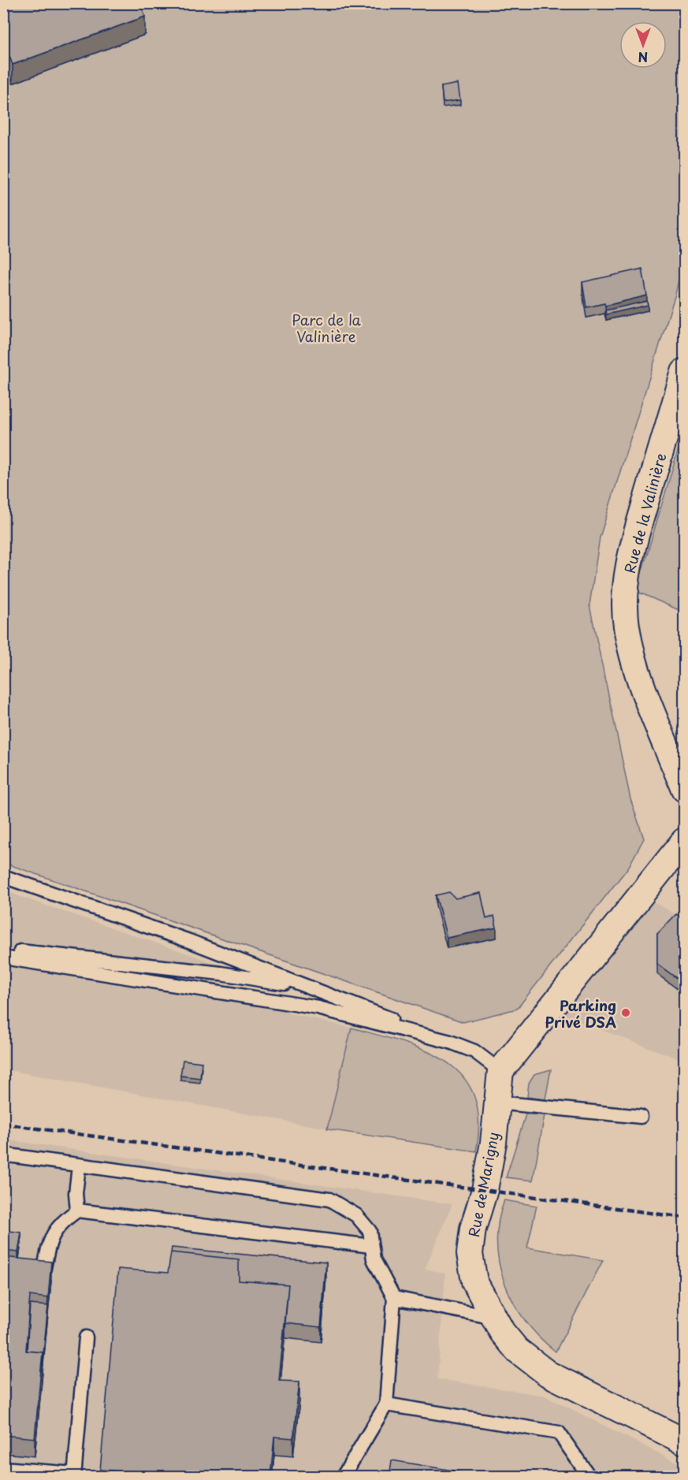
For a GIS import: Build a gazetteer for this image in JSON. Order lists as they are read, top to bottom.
{
  "streets": {
    "street": ["Rue de la Valinière", "Rue de Marigny"]
  },
  "parks": ["Parc de la Valinière"],
  "places": ["Parking Privé DSA"],
  "north": "bottom"
}
